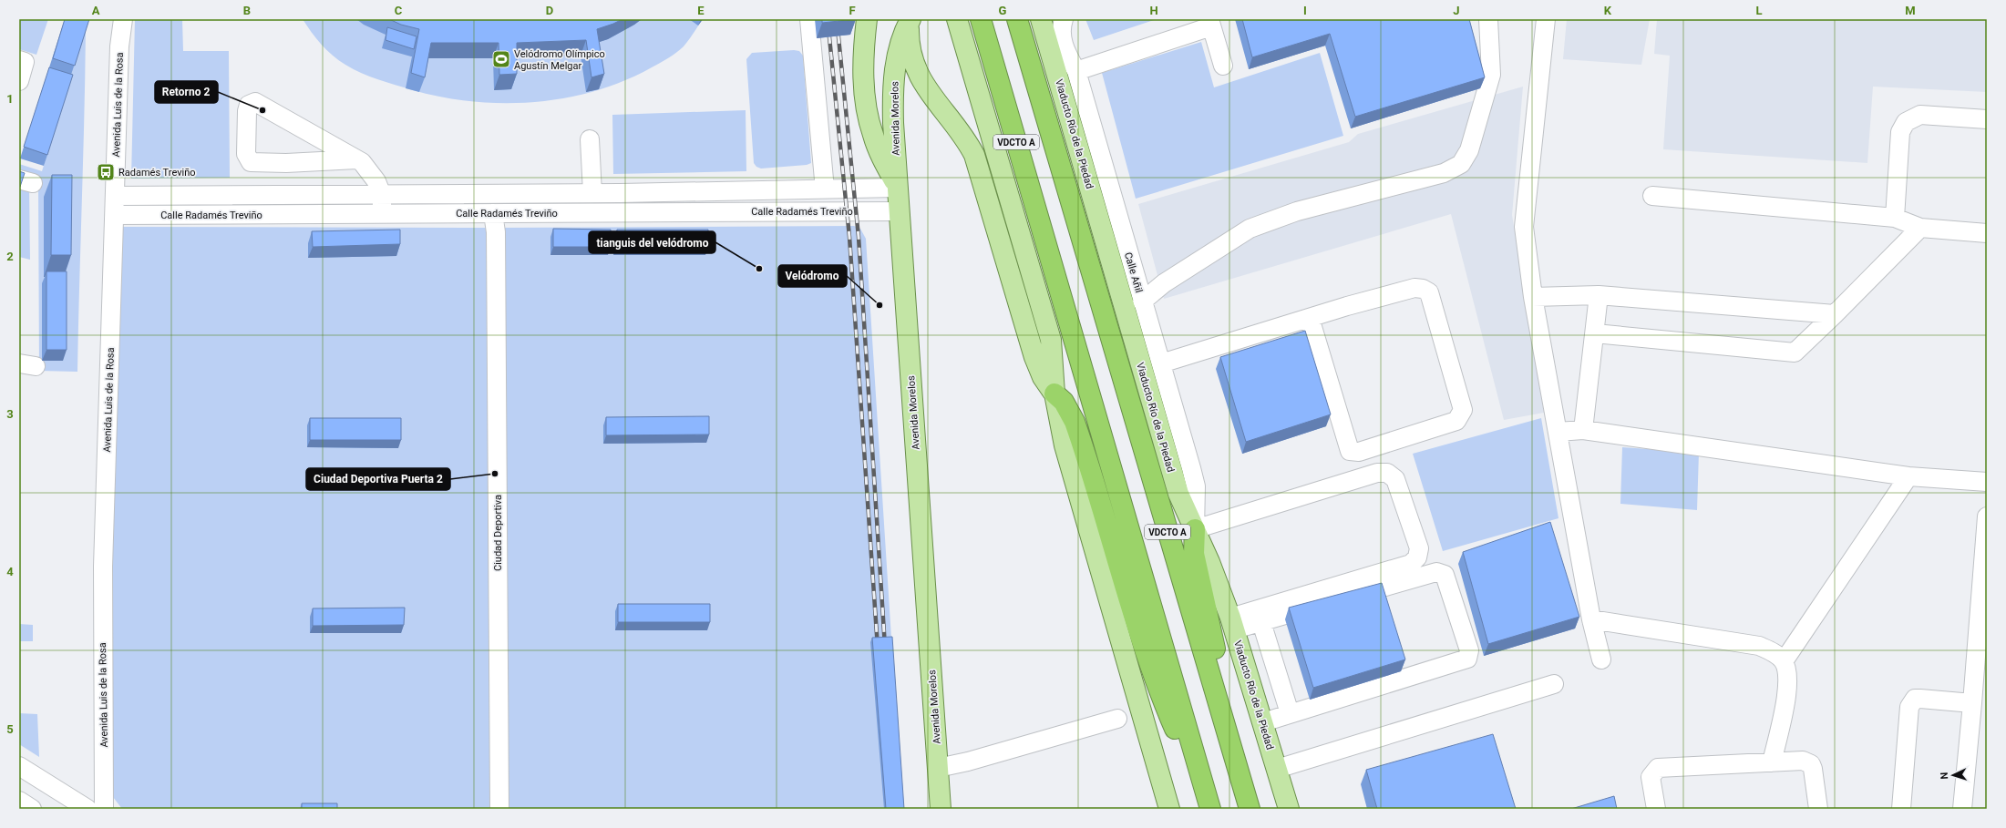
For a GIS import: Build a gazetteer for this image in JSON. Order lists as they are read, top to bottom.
{
  "streets": {
    "highway": ["Viaducto Río de la Piedad", "VDCTO A"],
    "main road": ["Avenida Morelos"],
    "street": [
      "Avenida Luis de la Rosa",
      "Calle Radamés Treviño",
      "Calle Añil",
      "Ciudad Deportiva"
    ]
  },
  "crossings": [
    ["Avenida Luis de la Rosa", "Calle Radamés Treviño"],
    ["Avenida Morelos", "Calle Radamés Treviño"],
    ["Viaducto Río de la Piedad", "Calle Añil"],
    ["Calle Radamés Treviño", "Ciudad Deportiva"]
  ],
  "places": {
    "sports": ["Velódromo Olímpico Agustín Melgar"],
    "other": [
      "Retorno 2",
      "tianguis del velódromo",
      "Velódromo",
      "Ciudad Deportiva Puerta 2"
    ],
    "bus stop": ["Radamés Treviño"]
  },
  "north": "left",
  "grid": {
    "columns": [
      "A",
      "B",
      "C",
      "D",
      "E",
      "F",
      "G",
      "H",
      "I",
      "J",
      "K",
      "L",
      "M"
    ],
    "rows": [
      "1",
      "2",
      "3",
      "4",
      "5"
    ]
  }
}
